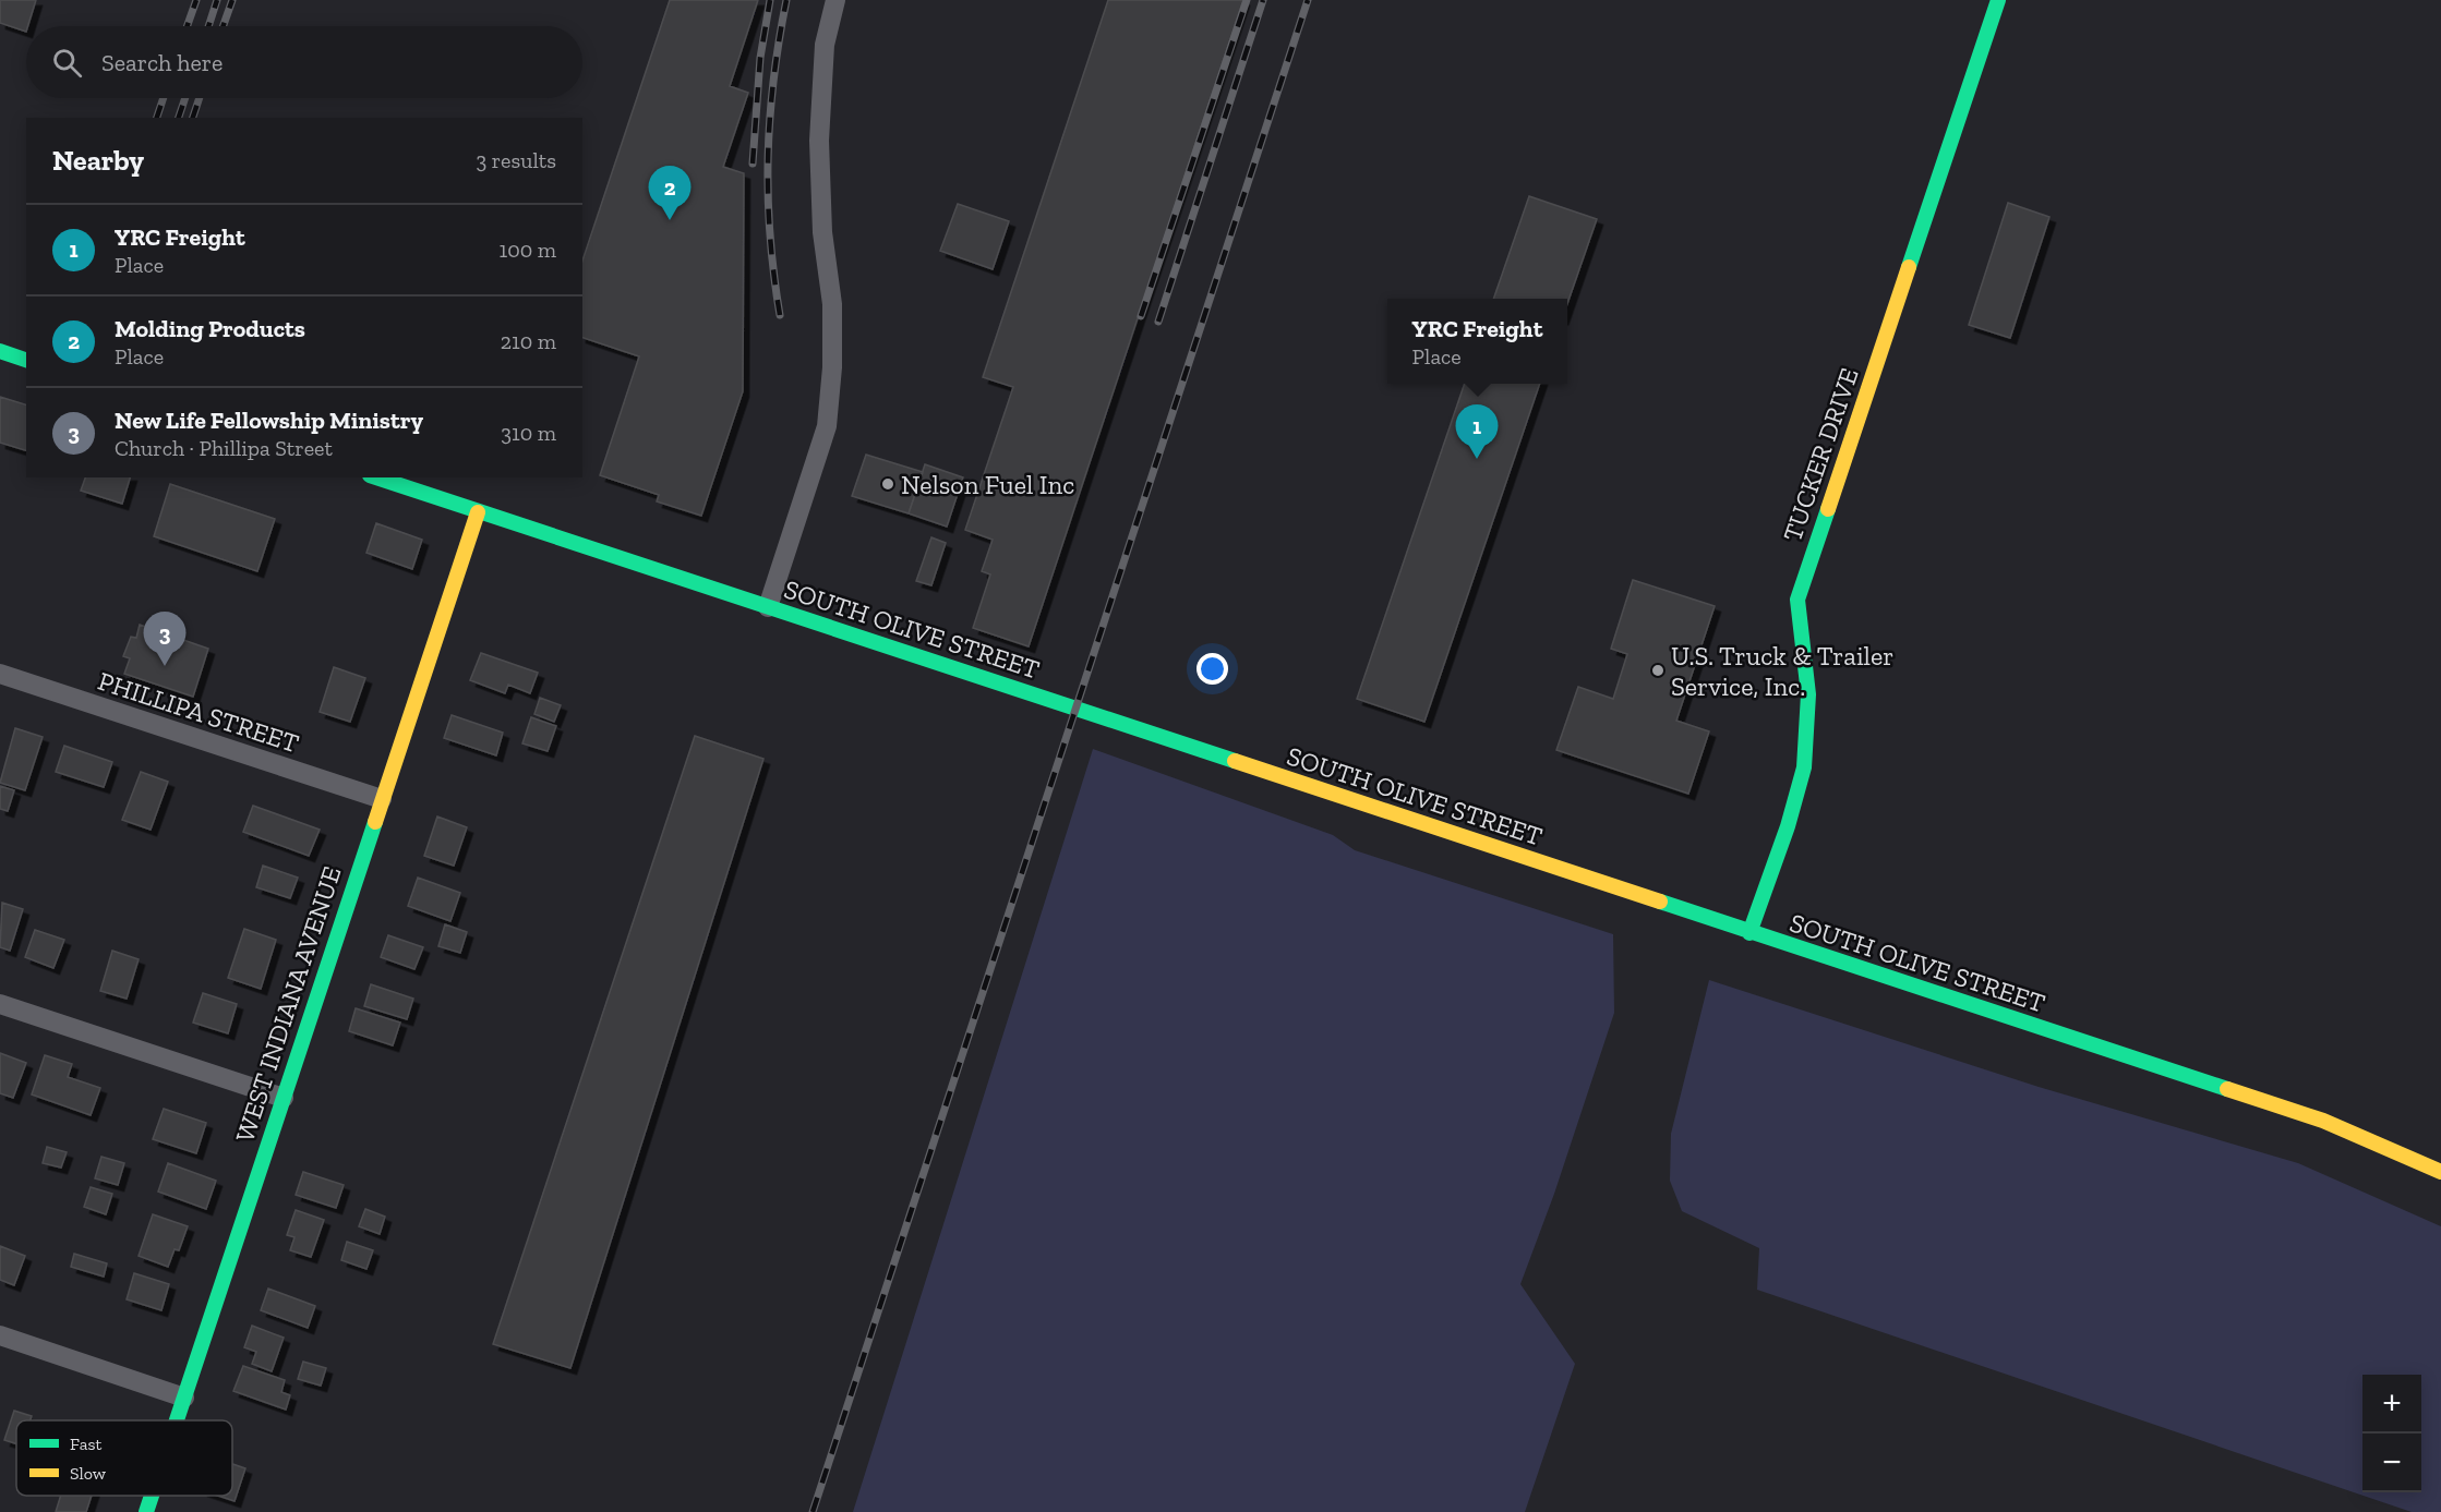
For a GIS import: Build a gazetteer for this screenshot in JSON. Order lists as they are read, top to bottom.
{
  "streets": {
    "street": [
      "TUCKER DRIVE",
      "SOUTH OLIVE STREET",
      "PHILLIPA STREET",
      "WEST INDIANA AVENUE"
    ]
  },
  "crossings": [
    ["TUCKER DRIVE", "SOUTH OLIVE STREET"],
    ["SOUTH OLIVE STREET", "WEST INDIANA AVENUE"],
    ["PHILLIPA STREET", "WEST INDIANA AVENUE"]
  ],
  "places": ["Nelson Fuel Inc", "U.S. Truck & Trailer Service, Inc."],
  "legend": ["Fast", "Slow"],
  "page": {
    "search": "Search here",
    "heading": ["Nearby", "3 results"],
    "pins": ["2", "1", "3"],
    "list": [
      {
        "mark": "1",
        "name": "YRC Freight",
        "note": "Place",
        "value": "100 m"
      },
      {
        "mark": "2",
        "name": "Molding Products",
        "note": "Place",
        "value": "210 m"
      },
      {
        "mark": "3",
        "name": "New Life Fellowship Ministry",
        "note": "Church · Phillipa Street",
        "value": "310 m"
      }
    ],
    "popup": ["YRC Freight", "Place"],
    "map_buttons": ["+", "−"]
  }
}
